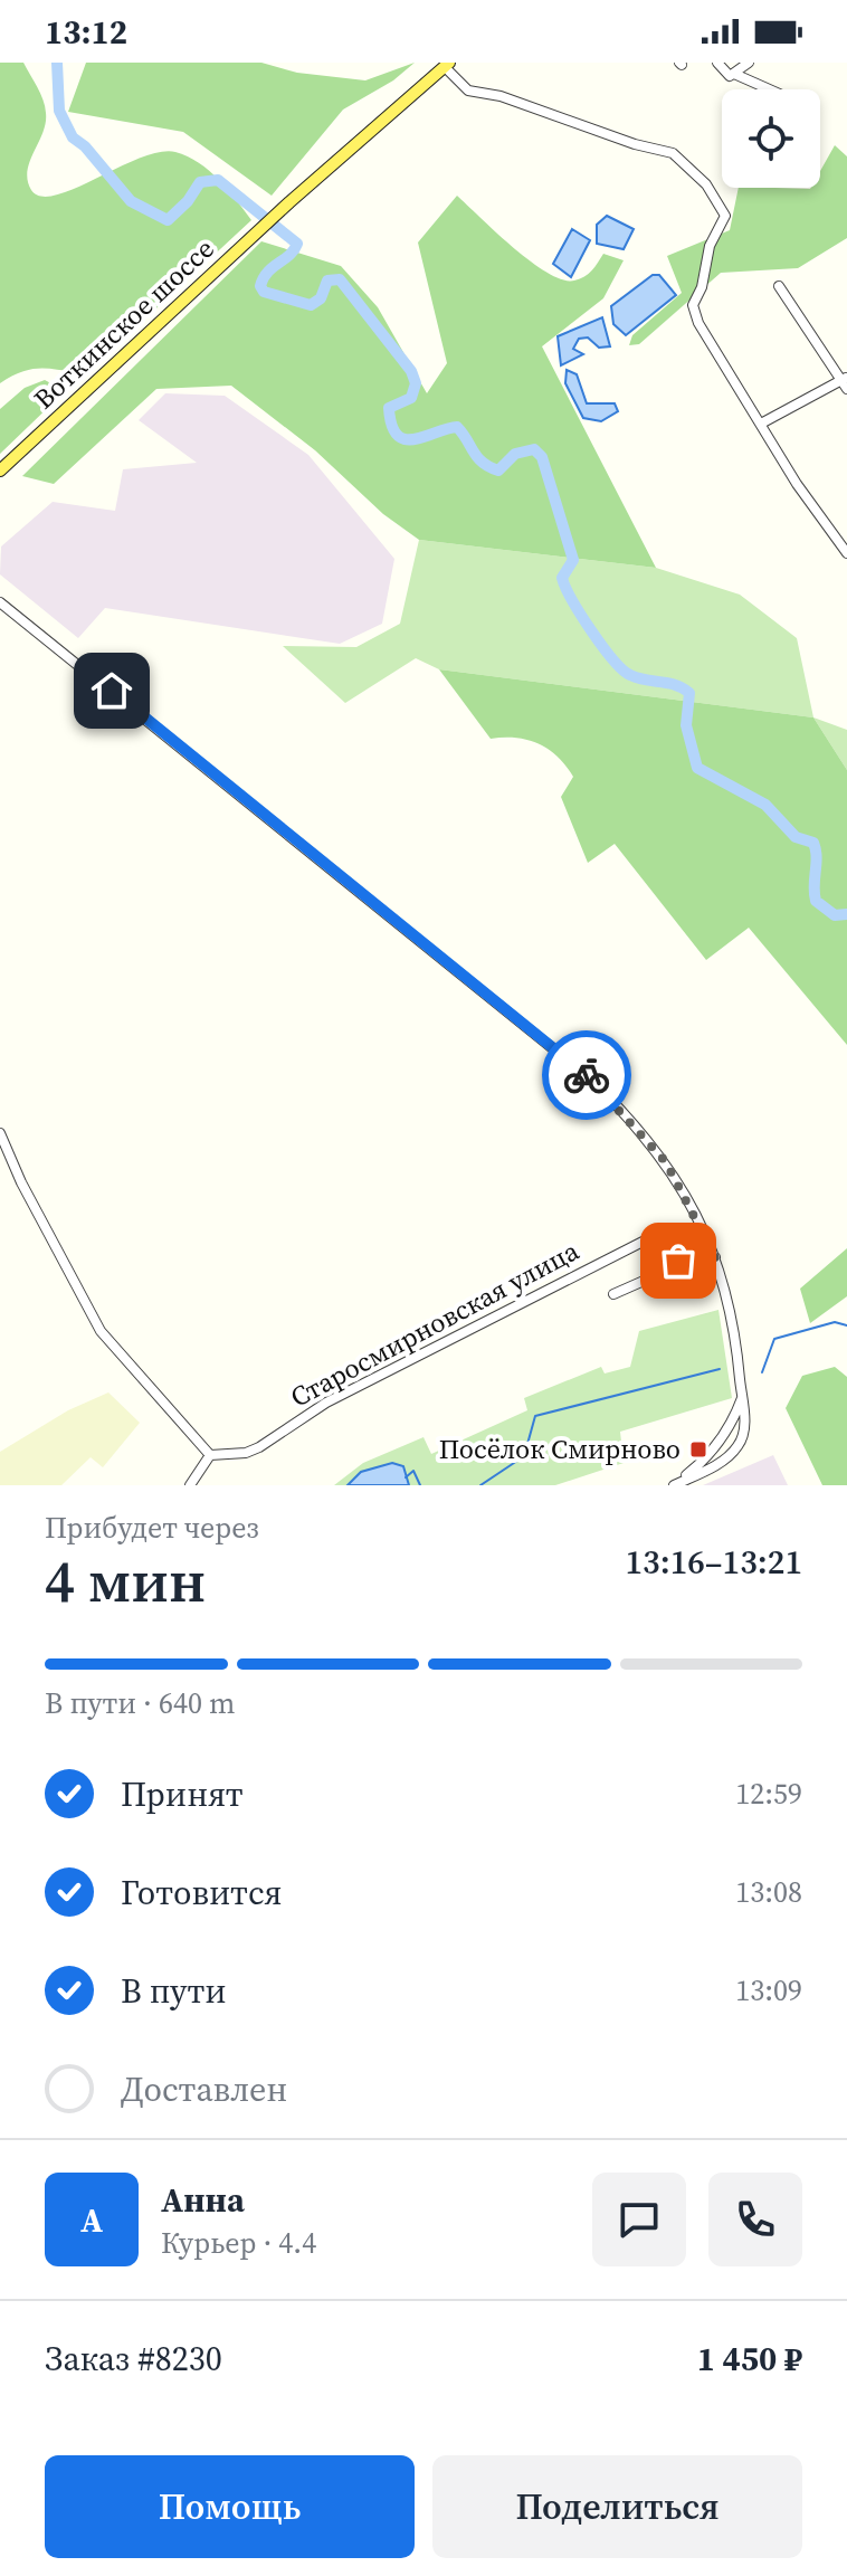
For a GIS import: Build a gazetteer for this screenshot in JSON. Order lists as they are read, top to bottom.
{
  "streets": {
    "main road": ["Воткинское шоссе"],
    "street": ["Старосмирновская улица"]
  },
  "places": {
    "transit": ["Посёлок Смирново"]
  },
  "page": {
    "status": "13:12",
    "heading": ["4 мин", "Прибудет через", "13:16–13:21"],
    "panel": [
      "Анна",
      "Курьер · 4.4",
      "Заказ #8230",
      "1 450 ₽"
    ],
    "bar": "В пути · 640 m",
    "list": [
      ["Принят", "12:59"],
      ["Готовится", "13:08"],
      ["В пути", "13:09"],
      "Доставлен"
    ],
    "round": "А",
    "buttons": ["Помощь", "Поделиться"]
  }
}
